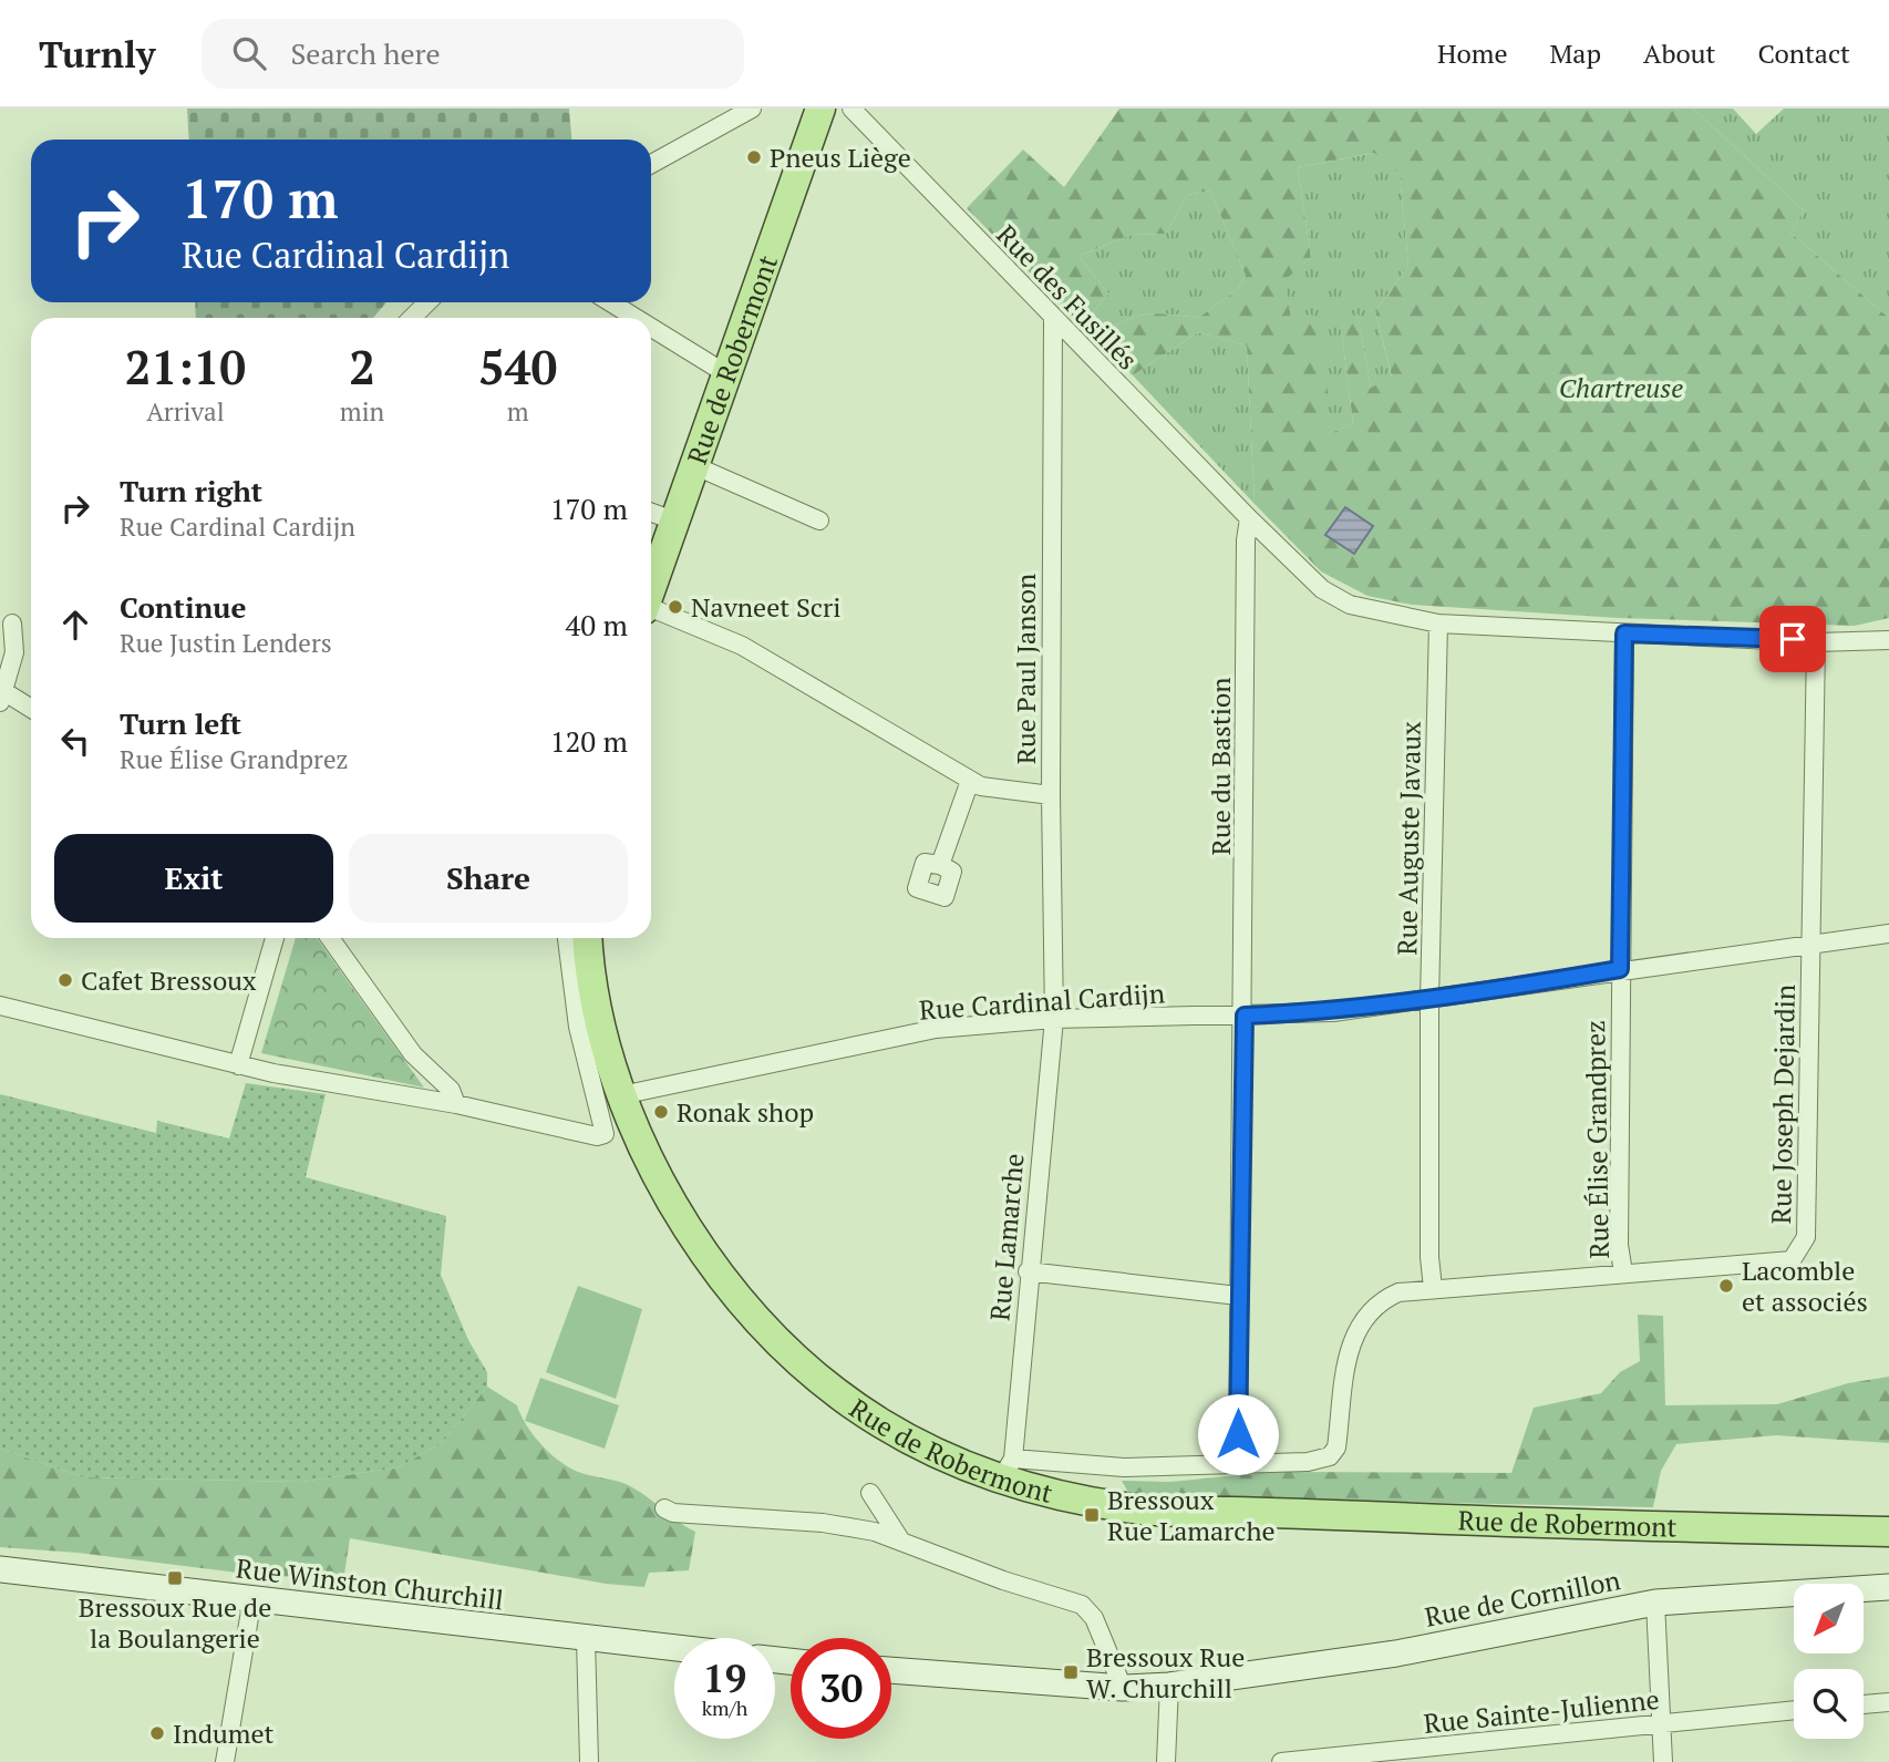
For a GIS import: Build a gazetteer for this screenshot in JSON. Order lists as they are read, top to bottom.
{
  "streets": {
    "main road": ["Rue de Robermont", "Rue Winston Churchill", "Rue de Cornillon"],
    "street": [
      "Rue des Fusillés",
      "Rue Paul Janson",
      "Rue du Bastion",
      "Rue Auguste Javaux",
      "Rue Cardinal Cardijn",
      "Rue Joseph Dejardin",
      "Rue Élise Grandprez",
      "Rue Lamarche",
      "Rue Sainte-Julienne"
    ]
  },
  "crossings": [
    ["Rue des Fusillés", "Rue Paul Janson"],
    ["Rue des Fusillés", "Rue du Bastion"],
    ["Rue des Fusillés", "Rue Auguste Javaux"],
    ["Rue des Fusillés", "Rue Joseph Dejardin"],
    ["Rue des Fusillés", "Rue Élise Grandprez"],
    ["Rue de Robermont", "Rue Cardinal Cardijn"],
    ["Rue de Robermont", "Rue Lamarche"],
    ["Rue Paul Janson", "Rue Cardinal Cardijn"],
    ["Rue Paul Janson", "Rue Lamarche"],
    ["Rue du Bastion", "Rue Cardinal Cardijn"],
    ["Rue du Bastion", "Rue Joseph Dejardin"],
    ["Rue Auguste Javaux", "Rue Cardinal Cardijn"],
    ["Rue Auguste Javaux", "Rue Joseph Dejardin"],
    ["Rue Cardinal Cardijn", "Rue Joseph Dejardin"],
    ["Rue Cardinal Cardijn", "Rue Élise Grandprez"],
    ["Rue Cardinal Cardijn", "Rue Lamarche"],
    ["Rue Joseph Dejardin", "Rue Élise Grandprez"]
  ],
  "parks": ["Chartreuse"],
  "places": {
    "other": [
      "Pneus Liège",
      "Navneet Scri",
      "Cafet Bressoux",
      "Ronak shop",
      "Lacomble et associés",
      "Indumet"
    ],
    "transit": ["Bressoux Rue Lamarche", "Bressoux Rue de la Boulangerie", "Bressoux Rue W. Churchill"]
  },
  "north": "bottom left",
  "page": {
    "header": "Turnly",
    "search": "Search here",
    "nav": [
      "Home",
      "Map",
      "About",
      "Contact"
    ],
    "turn": ["170 m", "Rue Cardinal Cardijn"],
    "eta": [
      "21:10",
      "Arrival",
      "2",
      "min",
      "540",
      "m"
    ],
    "list": [
      {
        "name": "Turn right",
        "note": "Rue Cardinal Cardijn",
        "value": "170 m"
      },
      {
        "name": "Continue",
        "note": "Rue Justin Lenders",
        "value": "40 m"
      },
      {
        "name": "Turn left",
        "note": "Rue Élise Grandprez",
        "value": "120 m"
      }
    ],
    "buttons": ["Exit", "Share"],
    "speed": "19 km/h",
    "limit": "30"
  }
}
